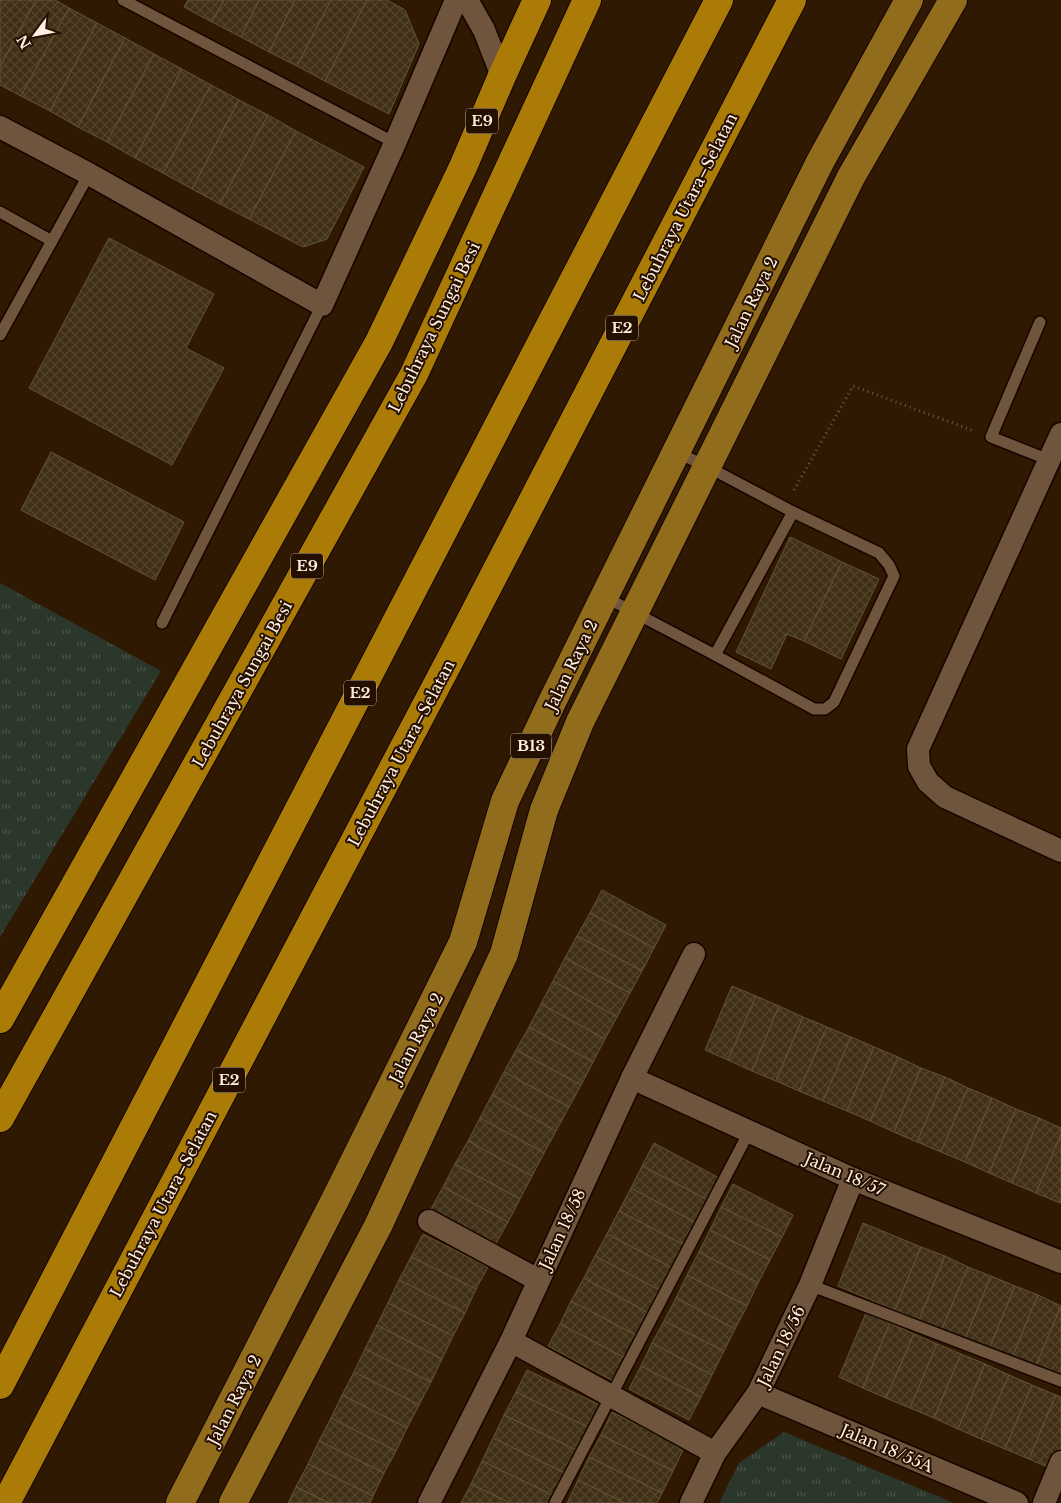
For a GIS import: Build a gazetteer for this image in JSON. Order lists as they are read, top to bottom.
{
  "streets": {
    "highway": [
      "E9",
      "Lebuhraya Utara–Selatan",
      "Lebuhraya Sungai Besi",
      "E2"
    ],
    "main road": ["Jalan Raya 2", "B13"],
    "street": [
      "Jalan 18/57",
      "Jalan 18/58",
      "Jalan 18/56",
      "Jalan 18/55A"
    ]
  },
  "crossings": [
    ["Jalan 18/57", "Jalan 18/58"],
    ["Jalan 18/57", "Jalan 18/56"],
    ["Jalan 18/56", "Jalan 18/55A"]
  ],
  "north": "bottom left"
}
